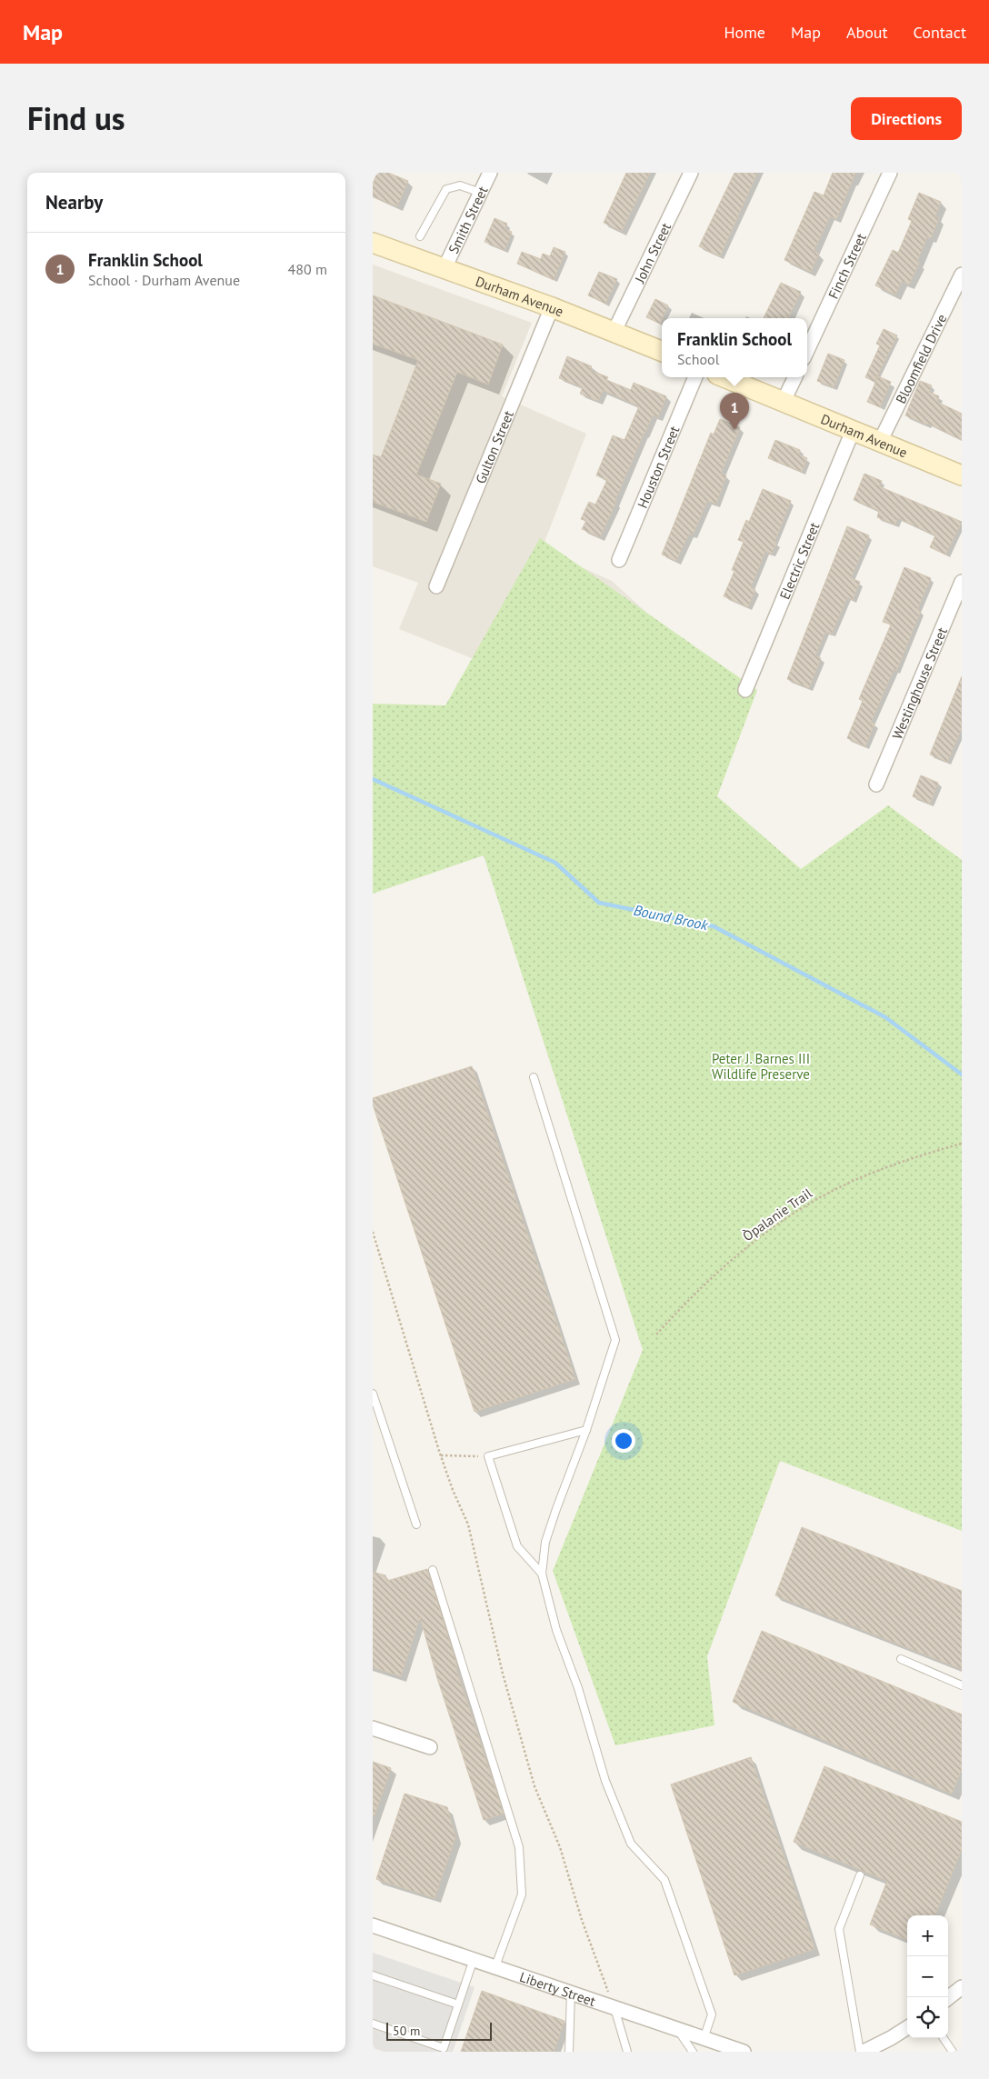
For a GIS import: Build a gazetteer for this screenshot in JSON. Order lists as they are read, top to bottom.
{
  "streets": {
    "street": [
      "Smith Street",
      "John Street",
      "Finch Street",
      "Durham Avenue",
      "Bloomfield Drive",
      "Gulton Street",
      "Houston Street",
      "Electric Street",
      "Westinghouse Street",
      "Liberty Street"
    ],
    "path": ["Òpalanie Trail"]
  },
  "crossings": [
    ["Smith Street", "Durham Avenue"],
    ["John Street", "Durham Avenue"],
    ["Durham Avenue", "Bloomfield Drive"],
    ["Durham Avenue", "Gulton Street"],
    ["Durham Avenue", "Electric Street"]
  ],
  "water": ["Bound Brook"],
  "parks": ["Peter J. Barnes III Wildlife Preserve"],
  "scale_bar": "50 m",
  "page": {
    "header": "Map",
    "nav": [
      "Home",
      "Map",
      "About",
      "Contact"
    ],
    "title": "Find us",
    "buttons": "Directions",
    "heading": "Nearby",
    "list": [
      {
        "mark": "1",
        "name": "Franklin School",
        "note": "School · Durham Avenue",
        "value": "480 m"
      }
    ],
    "popup": ["Franklin School", "School"],
    "pins": "1",
    "map_buttons": ["+", "−"],
    "scale": "50 m"
  }
}
